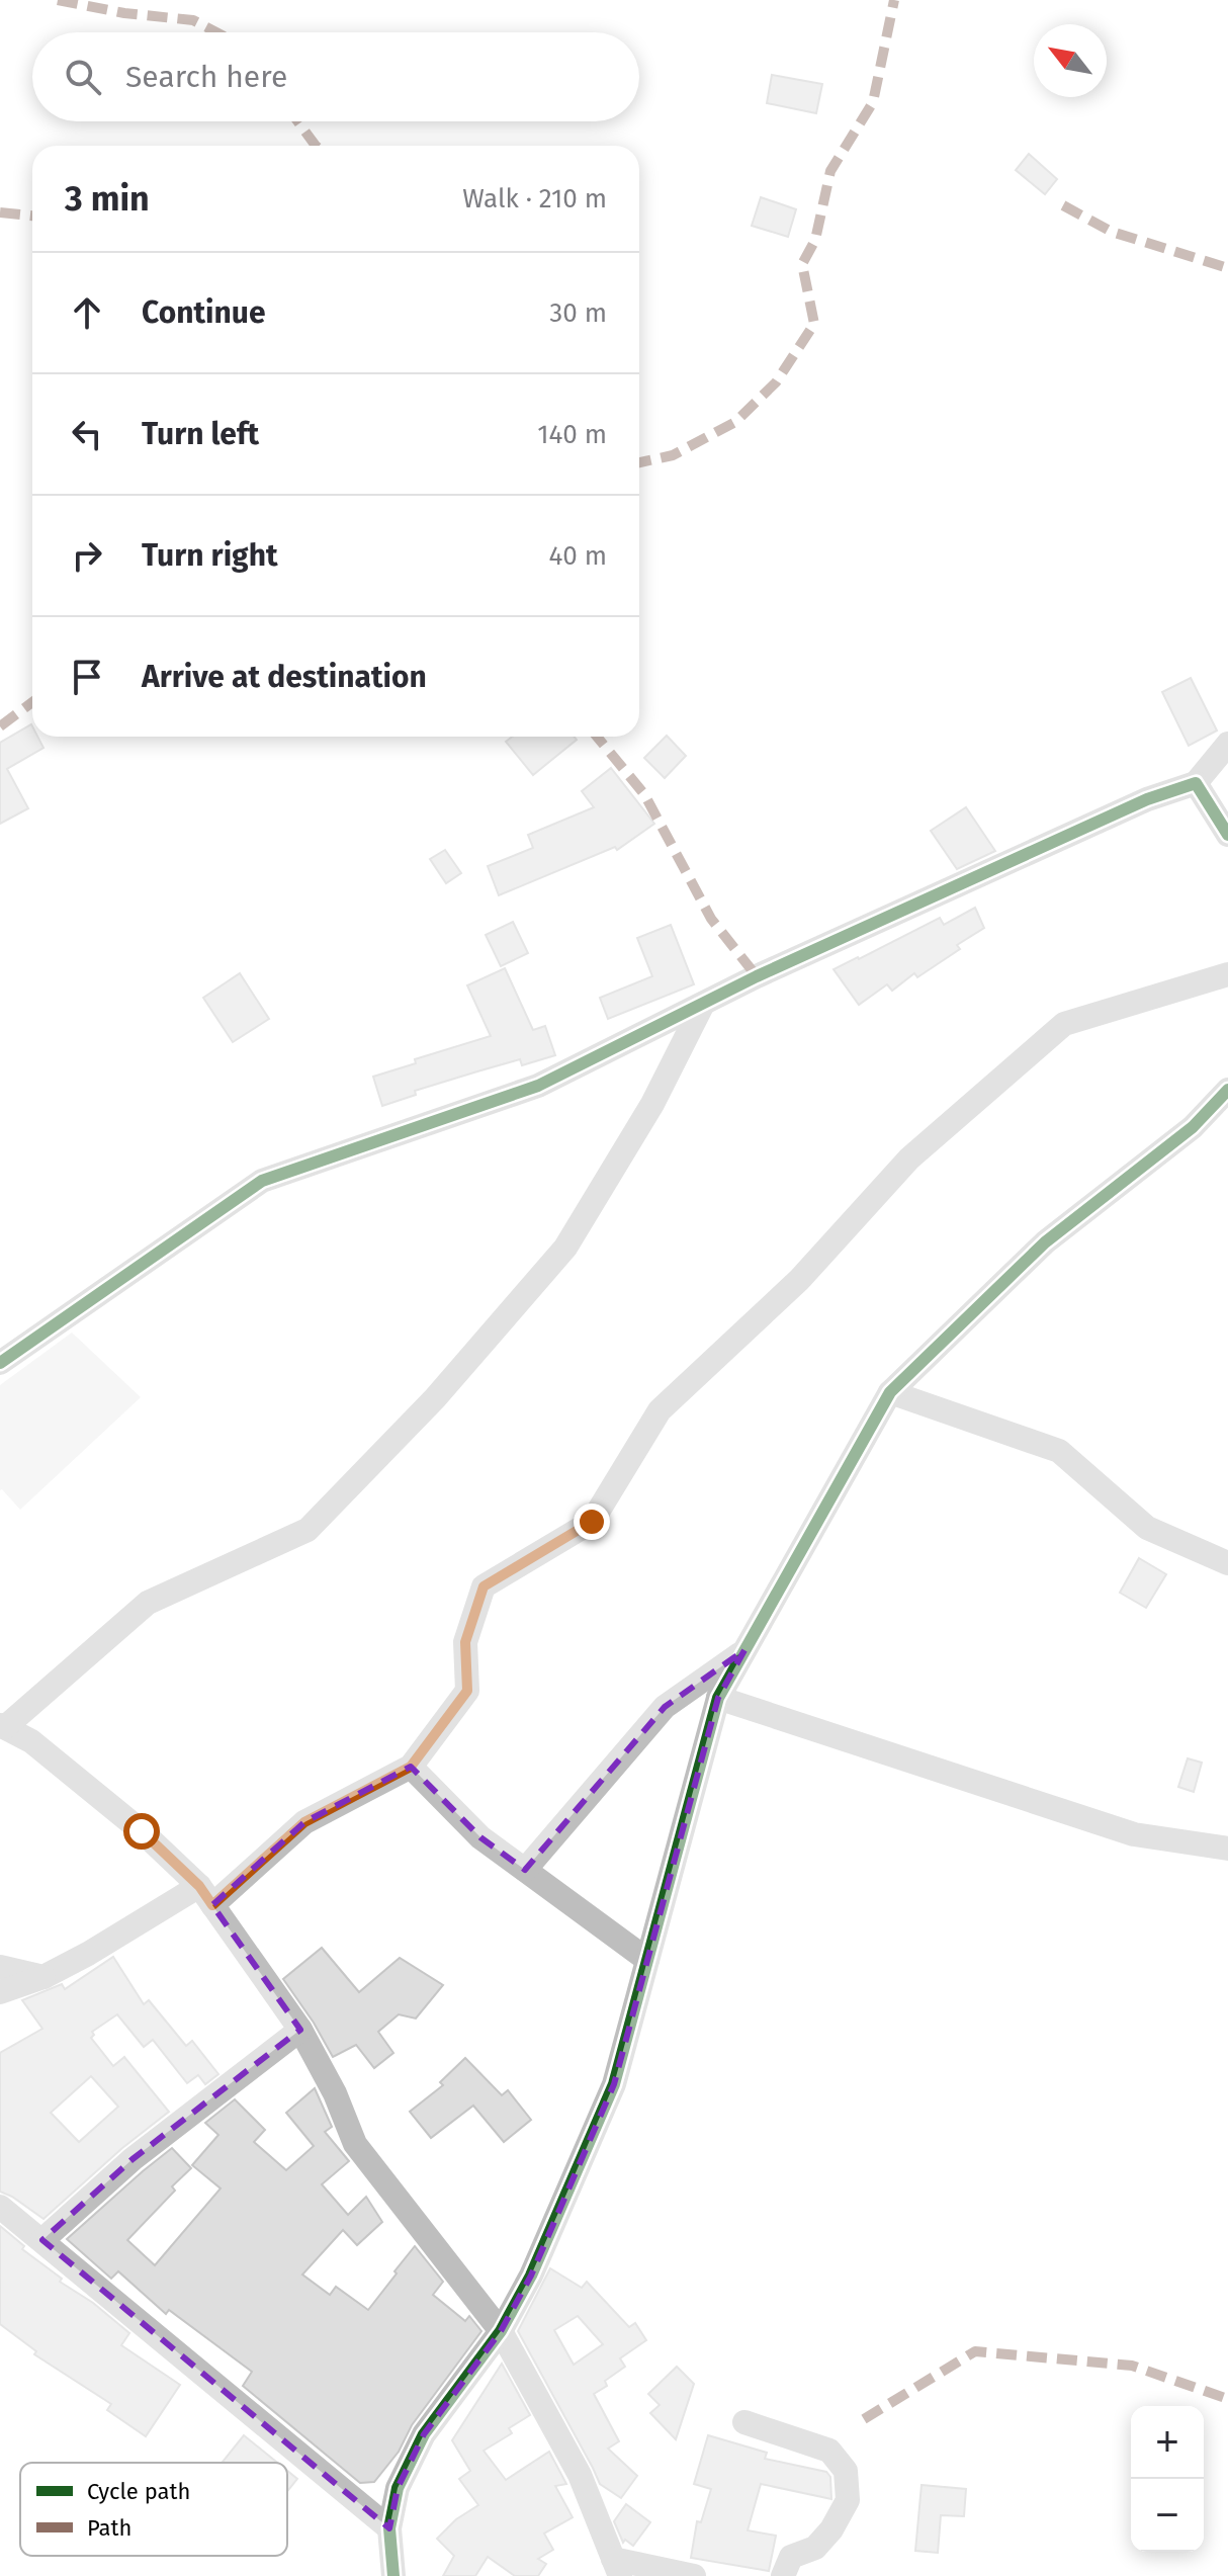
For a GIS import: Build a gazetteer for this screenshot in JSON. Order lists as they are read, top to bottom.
{
  "legend": ["Cycle path", "Path"],
  "north": "top left",
  "page": {
    "search": "Search here",
    "heading": ["3 min", "Walk · 210 m"],
    "list": [
      ["Continue", "30 m"],
      ["Turn left", "140 m"],
      ["Turn right", "40 m"],
      "Arrive at destination"
    ],
    "map_buttons": ["+", "−"]
  }
}
